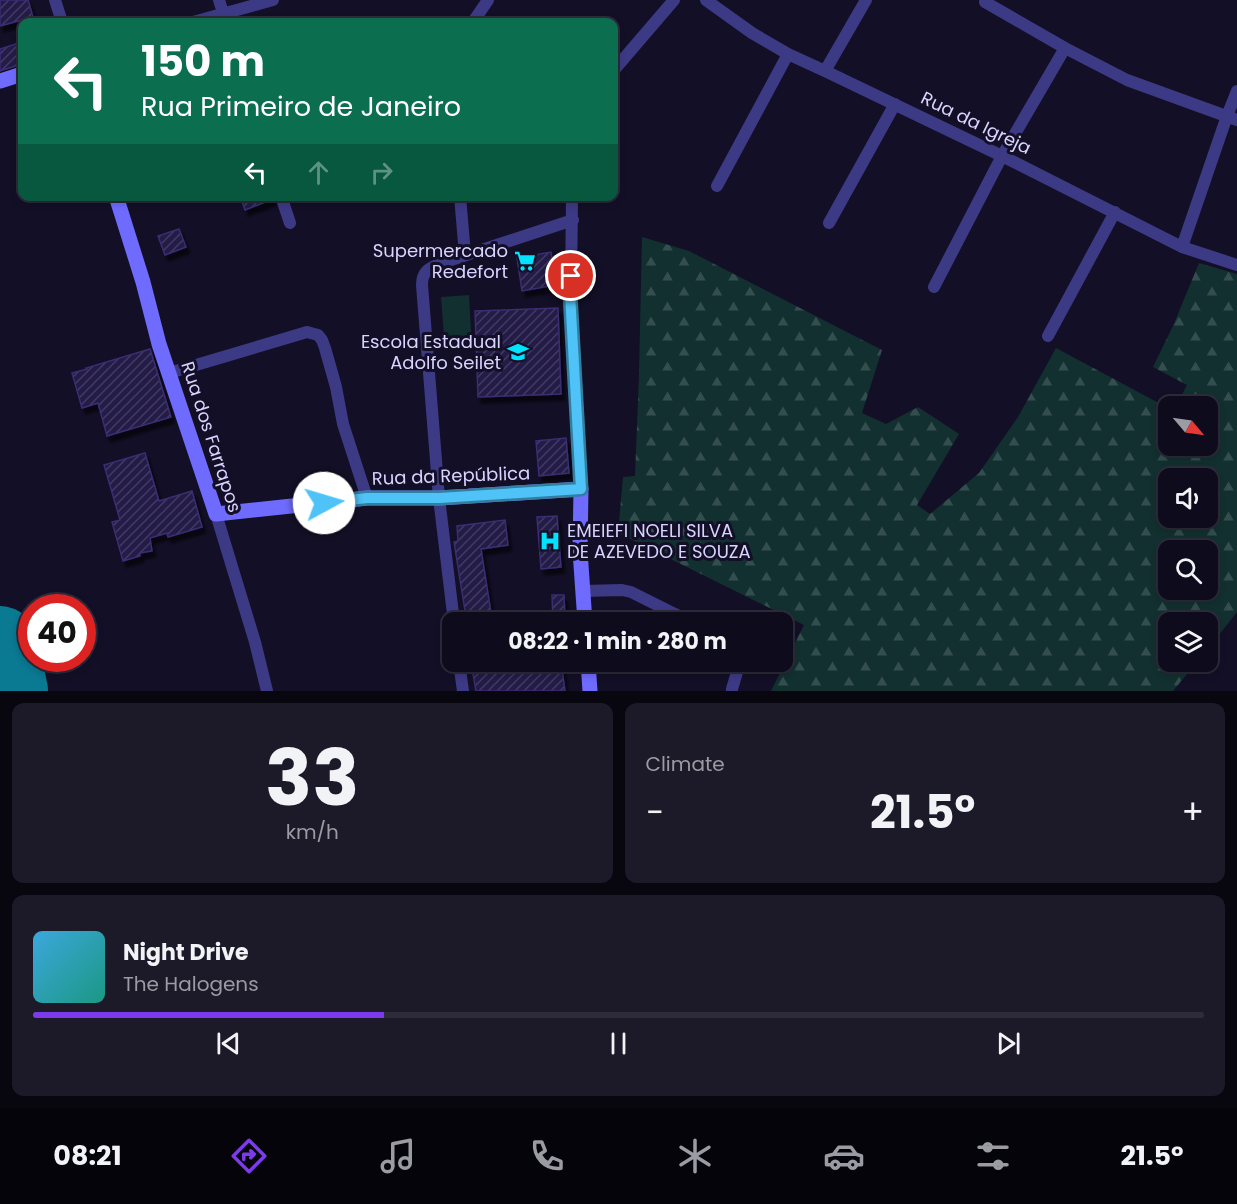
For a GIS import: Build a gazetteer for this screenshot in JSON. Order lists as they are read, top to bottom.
{
  "streets": {
    "street": ["Rua da Igreja", "Rua dos Farrapos", "Rua da República"]
  },
  "crossings": [
    ["Rua dos Farrapos", "Rua da República"]
  ],
  "places": {
    "supermarket": ["Supermercado Redefort"],
    "school or university": ["Escola Estadual Adolfo Seilet"],
    "hospital": ["EMEIEFI NOELI SILVA DE AZEVEDO E SOUZA"]
  },
  "north": "bottom right",
  "page": {
    "turn": ["150 m", "Rua Primeiro de Janeiro"],
    "limit": "40",
    "trip": "08:22 · 1 min · 280 m",
    "tile": [
      ["33", "km/h"],
      "Climate"
    ],
    "heat": ["−", "21.5°", "+"],
    "song": ["Night Drive", "The Halogens"],
    "tabs": ["08:21", "21.5°"]
  }
}
